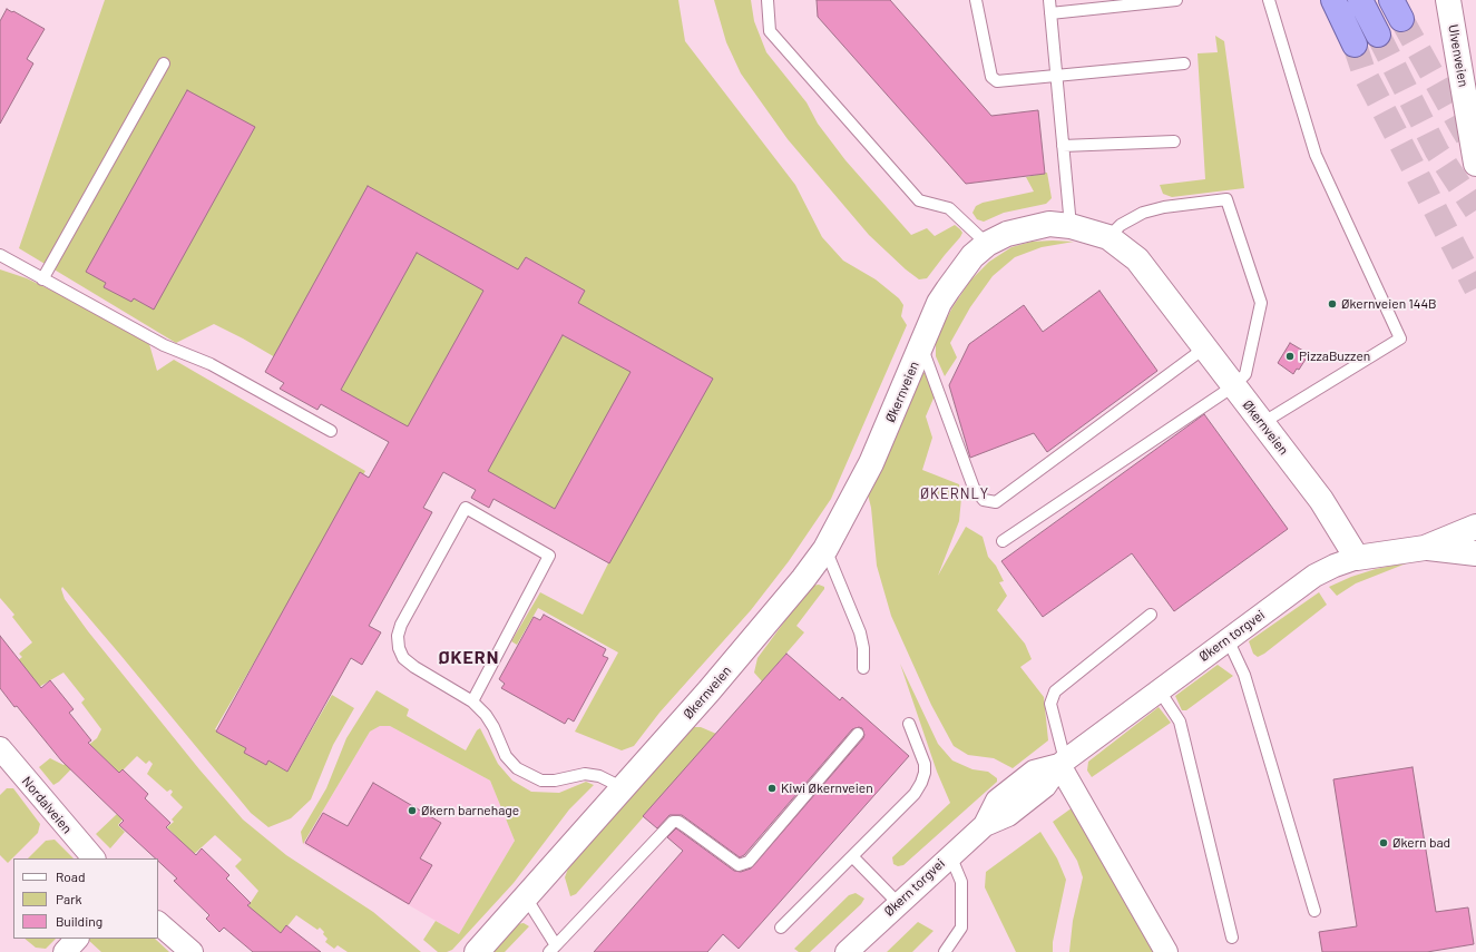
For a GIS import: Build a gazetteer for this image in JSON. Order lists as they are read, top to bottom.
{
  "streets": {
    "street": [
      "Ulvenveien",
      "Økernveien",
      "Økern torgvei",
      "Nordalveien"
    ]
  },
  "crossings": [
    ["Økernveien", "Økern torgvei"]
  ],
  "districts": ["ØKERNLY", "ØKERN"],
  "places": [
    "Økernveien 144B",
    "PizzaBuzzen",
    "Kiwi Økernveien",
    "Økern barnehage",
    "Økern bad"
  ],
  "legend": ["Road", "Park", "Building"]
}
